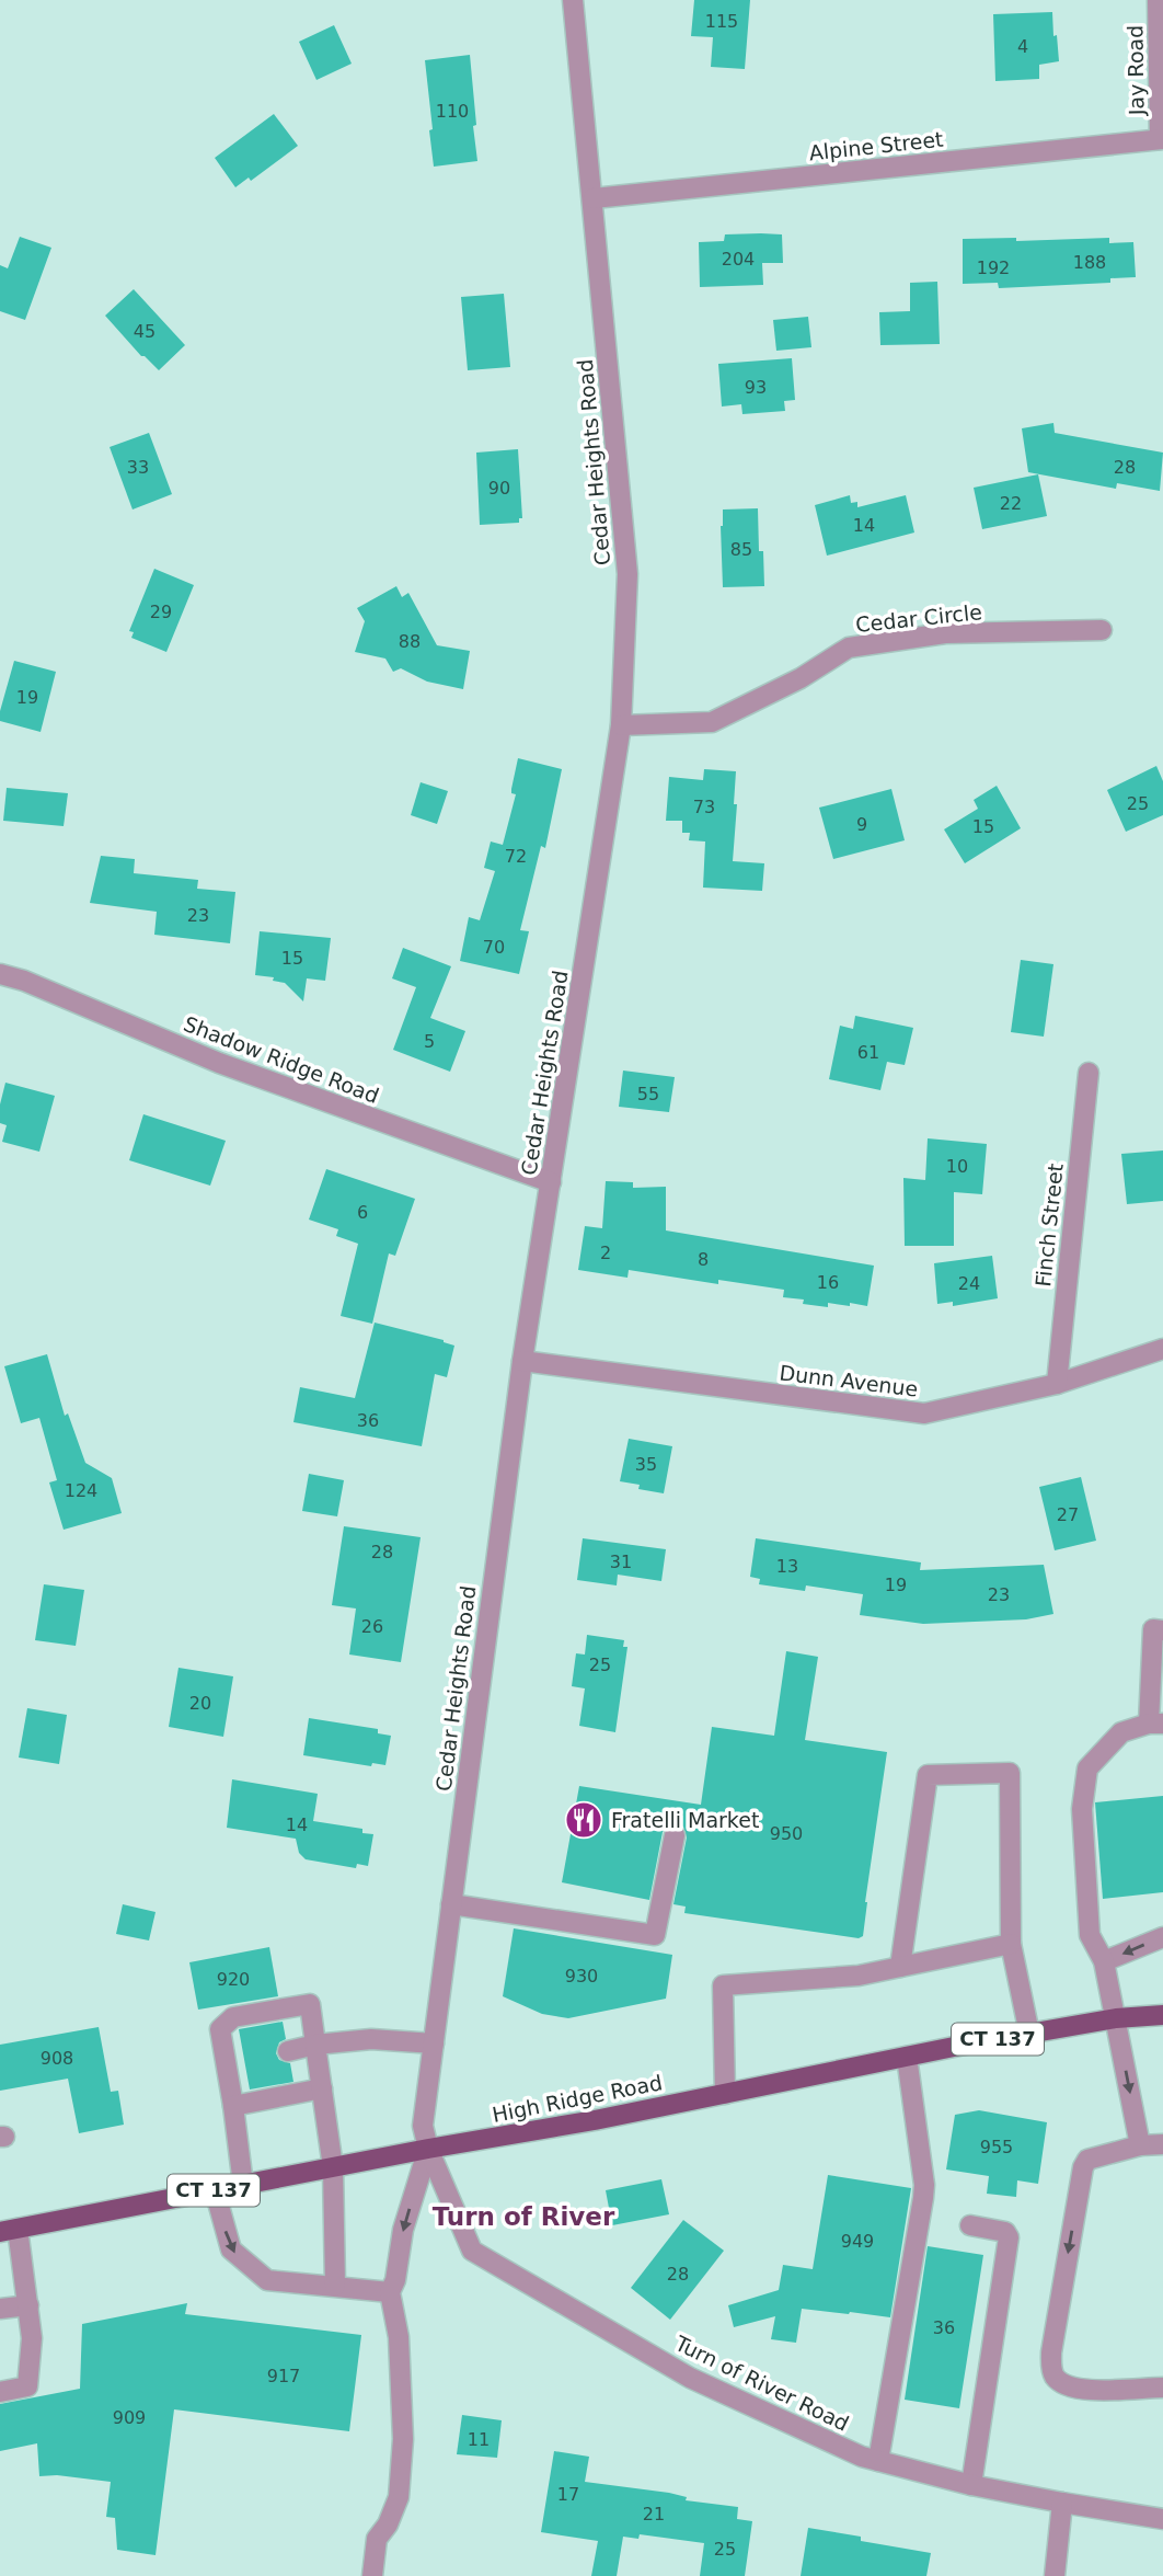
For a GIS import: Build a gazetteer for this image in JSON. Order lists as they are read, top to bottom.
{
  "streets": {
    "main road": ["CT 137", "High Ridge Road"],
    "street": [
      "Jay Road",
      "Alpine Street",
      "Cedar Heights Road",
      "Cedar Circle",
      "Shadow Ridge Road",
      "Finch Street",
      "Dunn Avenue",
      "Turn of River Road"
    ]
  },
  "crossings": [
    ["Jay Road", "Alpine Street"],
    ["Alpine Street", "Cedar Heights Road"],
    ["Cedar Heights Road", "Cedar Circle"],
    ["Cedar Heights Road", "Shadow Ridge Road"],
    ["Cedar Heights Road", "Dunn Avenue"],
    ["Cedar Heights Road", "High Ridge Road"],
    ["Cedar Heights Road", "Turn of River Road"],
    ["Finch Street", "Dunn Avenue"],
    ["High Ridge Road", "Turn of River Road"]
  ],
  "districts": ["Turn of River"],
  "places": {
    "restaurant": ["Fratelli Market"]
  },
  "house_numbers": [
    "115",
    "4",
    "110",
    "204",
    "188",
    "192",
    "45",
    "93",
    "33",
    "28",
    "90",
    "22",
    "14",
    "85",
    "29",
    "88",
    "19",
    "25",
    "73",
    "9",
    "15",
    "72",
    "23",
    "70",
    "15",
    "5",
    "61",
    "55",
    "10",
    "6",
    "2",
    "8",
    "16",
    "24",
    "36",
    "35",
    "124",
    "27",
    "28",
    "31",
    "13",
    "19",
    "23",
    "26",
    "25",
    "20",
    "14",
    "950",
    "930",
    "920",
    "908",
    "955",
    "949",
    "28",
    "36",
    "917",
    "909",
    "11",
    "17",
    "21",
    "25"
  ]
}
